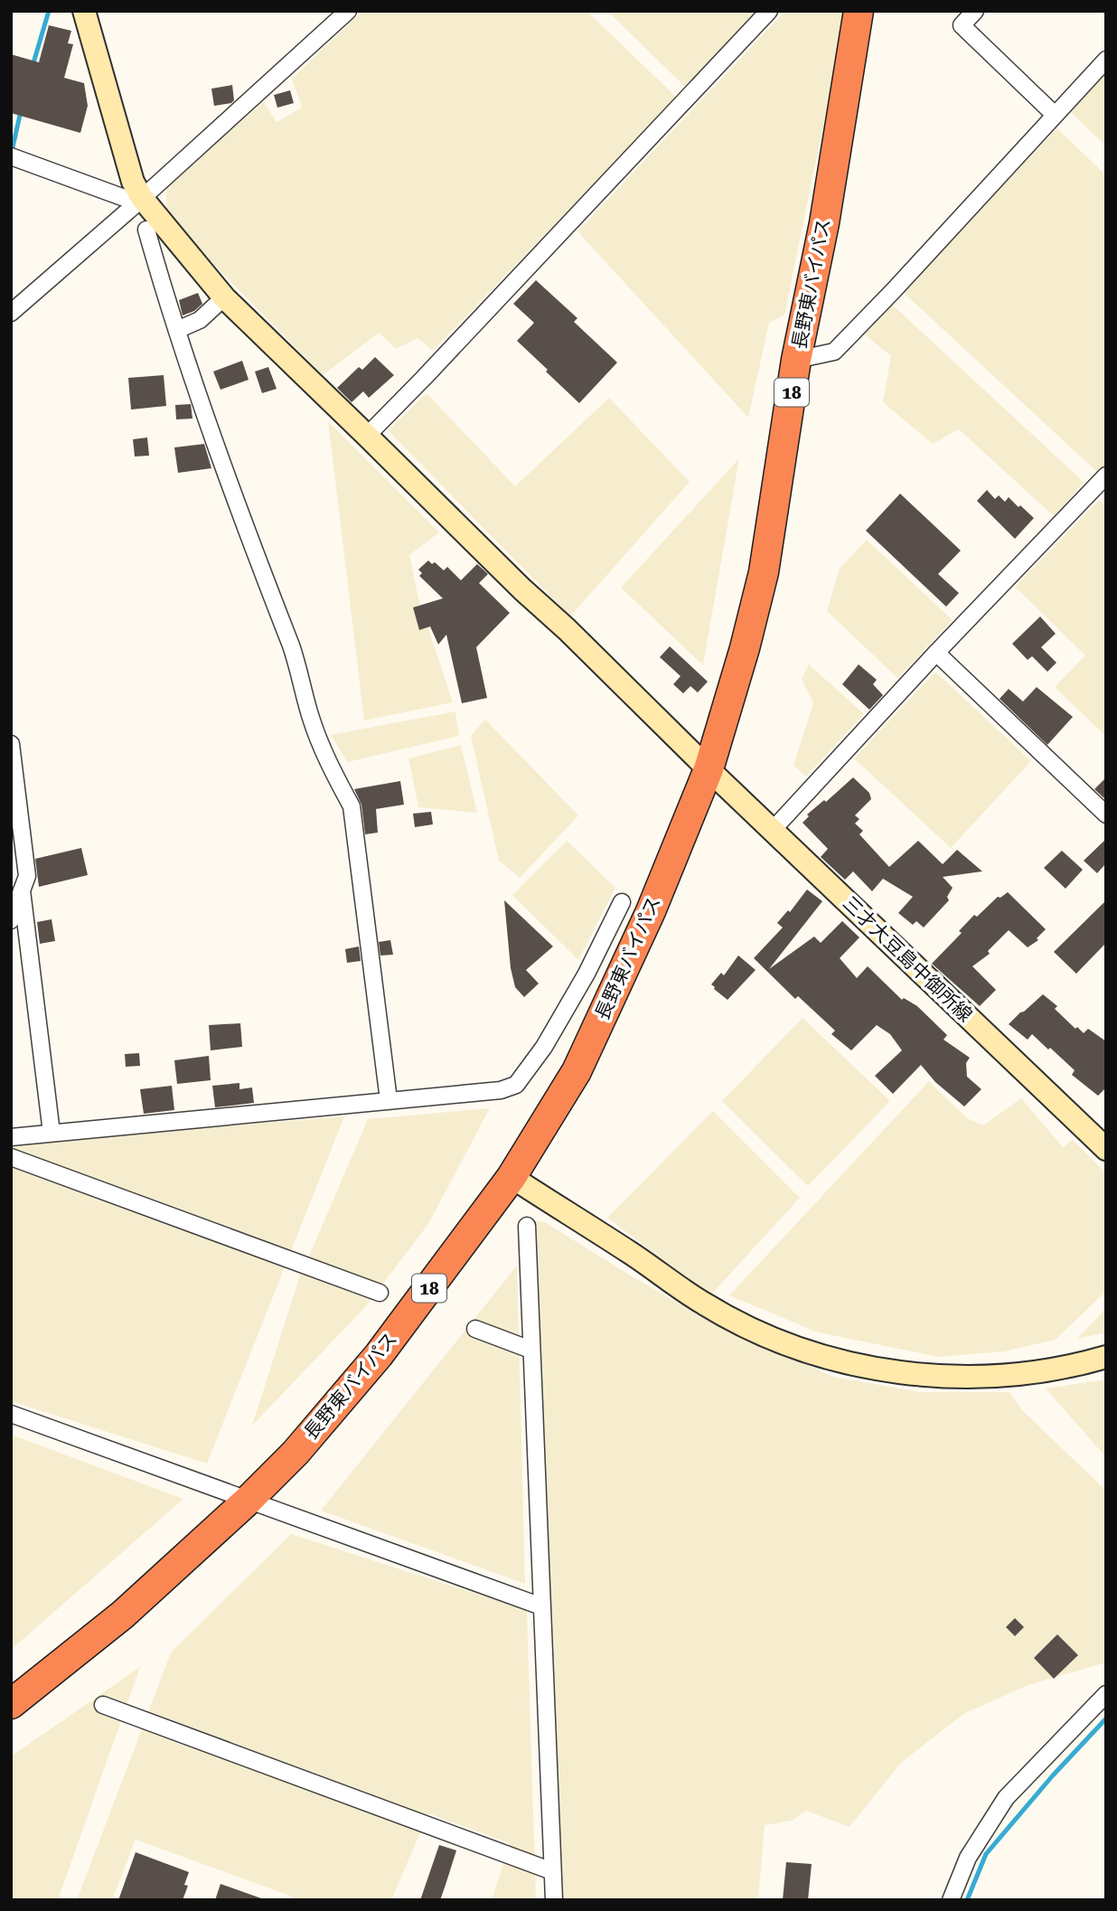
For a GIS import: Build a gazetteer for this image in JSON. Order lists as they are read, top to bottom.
{
  "streets": {
    "highway": ["長野東バイパス", "18"],
    "street": ["三才大豆島中御所線"]
  },
  "crossings": [
    ["長野東バイパス", "三才大豆島中御所線"]
  ]
}
